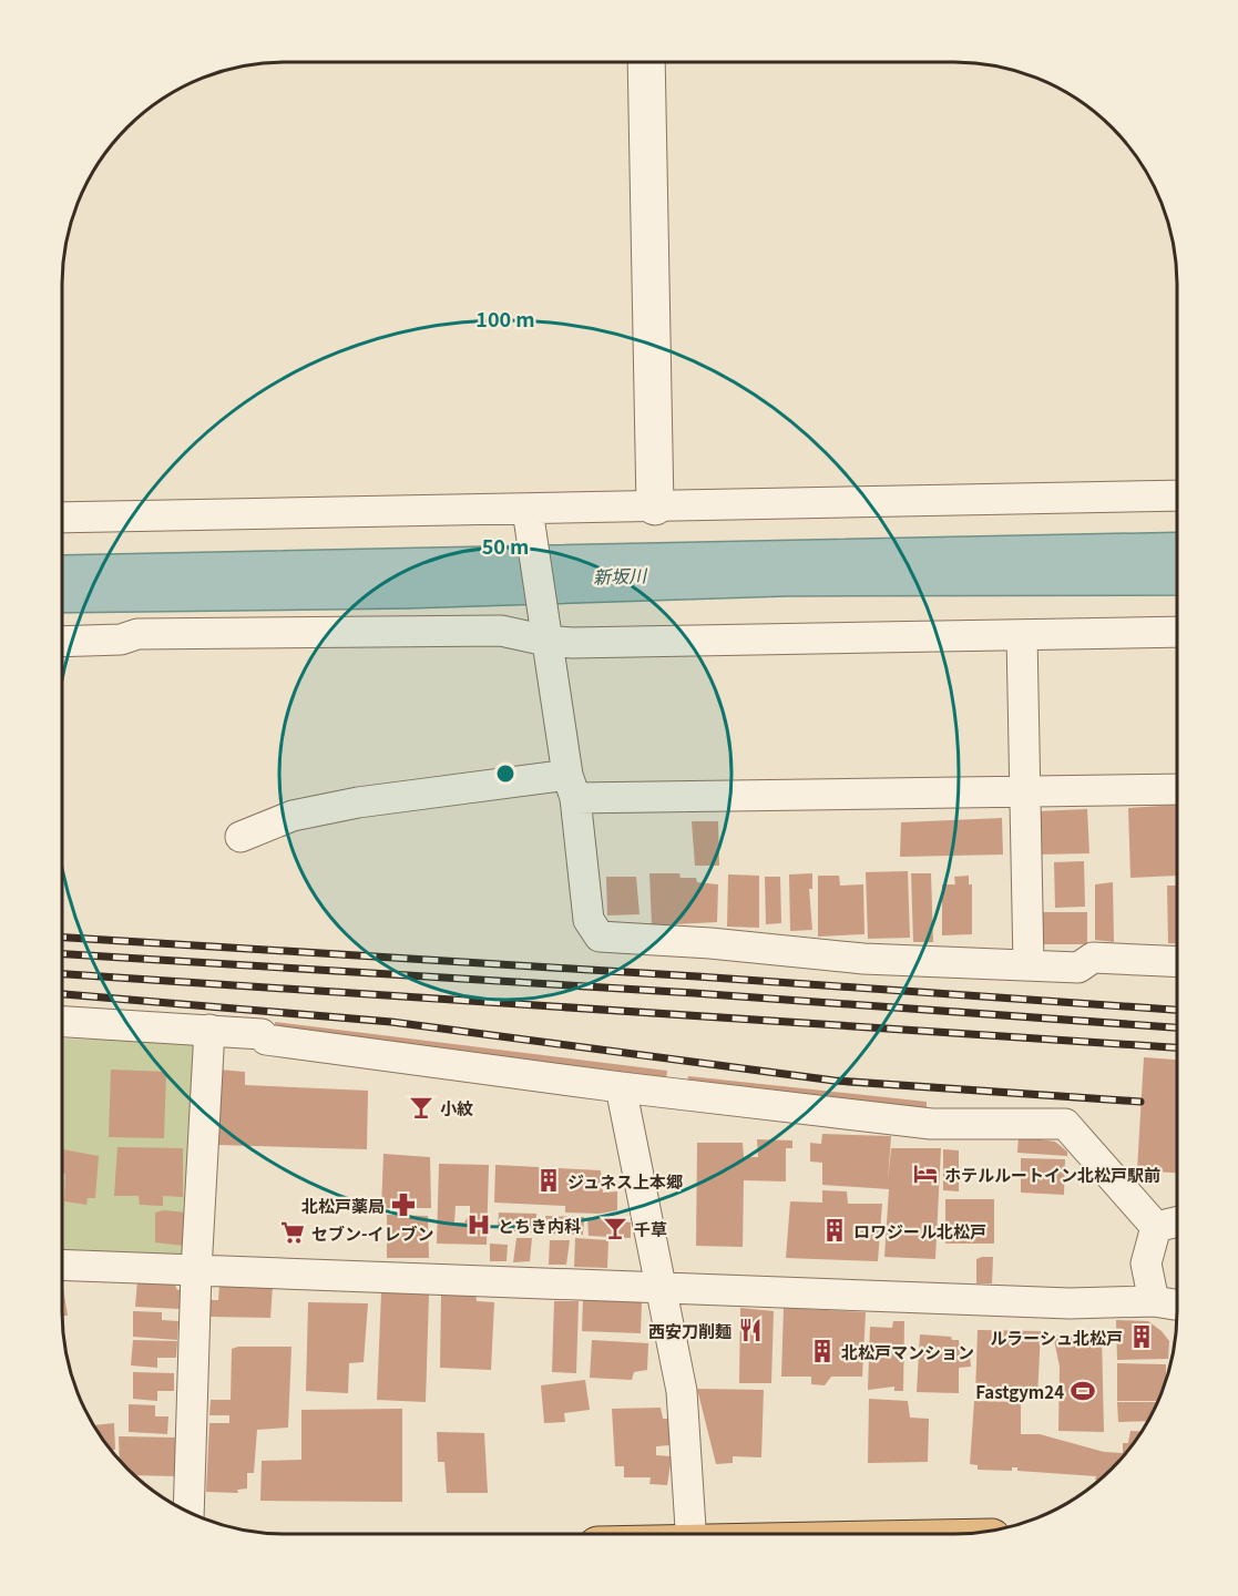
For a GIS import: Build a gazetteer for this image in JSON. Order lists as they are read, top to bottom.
{
  "water": ["新坂川"],
  "places": {
    "bar": ["小紋", "千草"],
    "hotel": ["ホテルルートイン北松戸駅前"],
    "building": [
      "ジュネス上本郷",
      "ロワジール北松戸",
      "ルラーシュ北松戸",
      "北松戸マンション"
    ],
    "pharmacy": ["北松戸薬局"],
    "hospital": ["とちき内科"],
    "supermarket": ["セブン-イレブン"],
    "restaurant": ["西安刀削麺"],
    "sports": ["Fastgym24"]
  },
  "rings": ["100 m", "50 m"]
}
